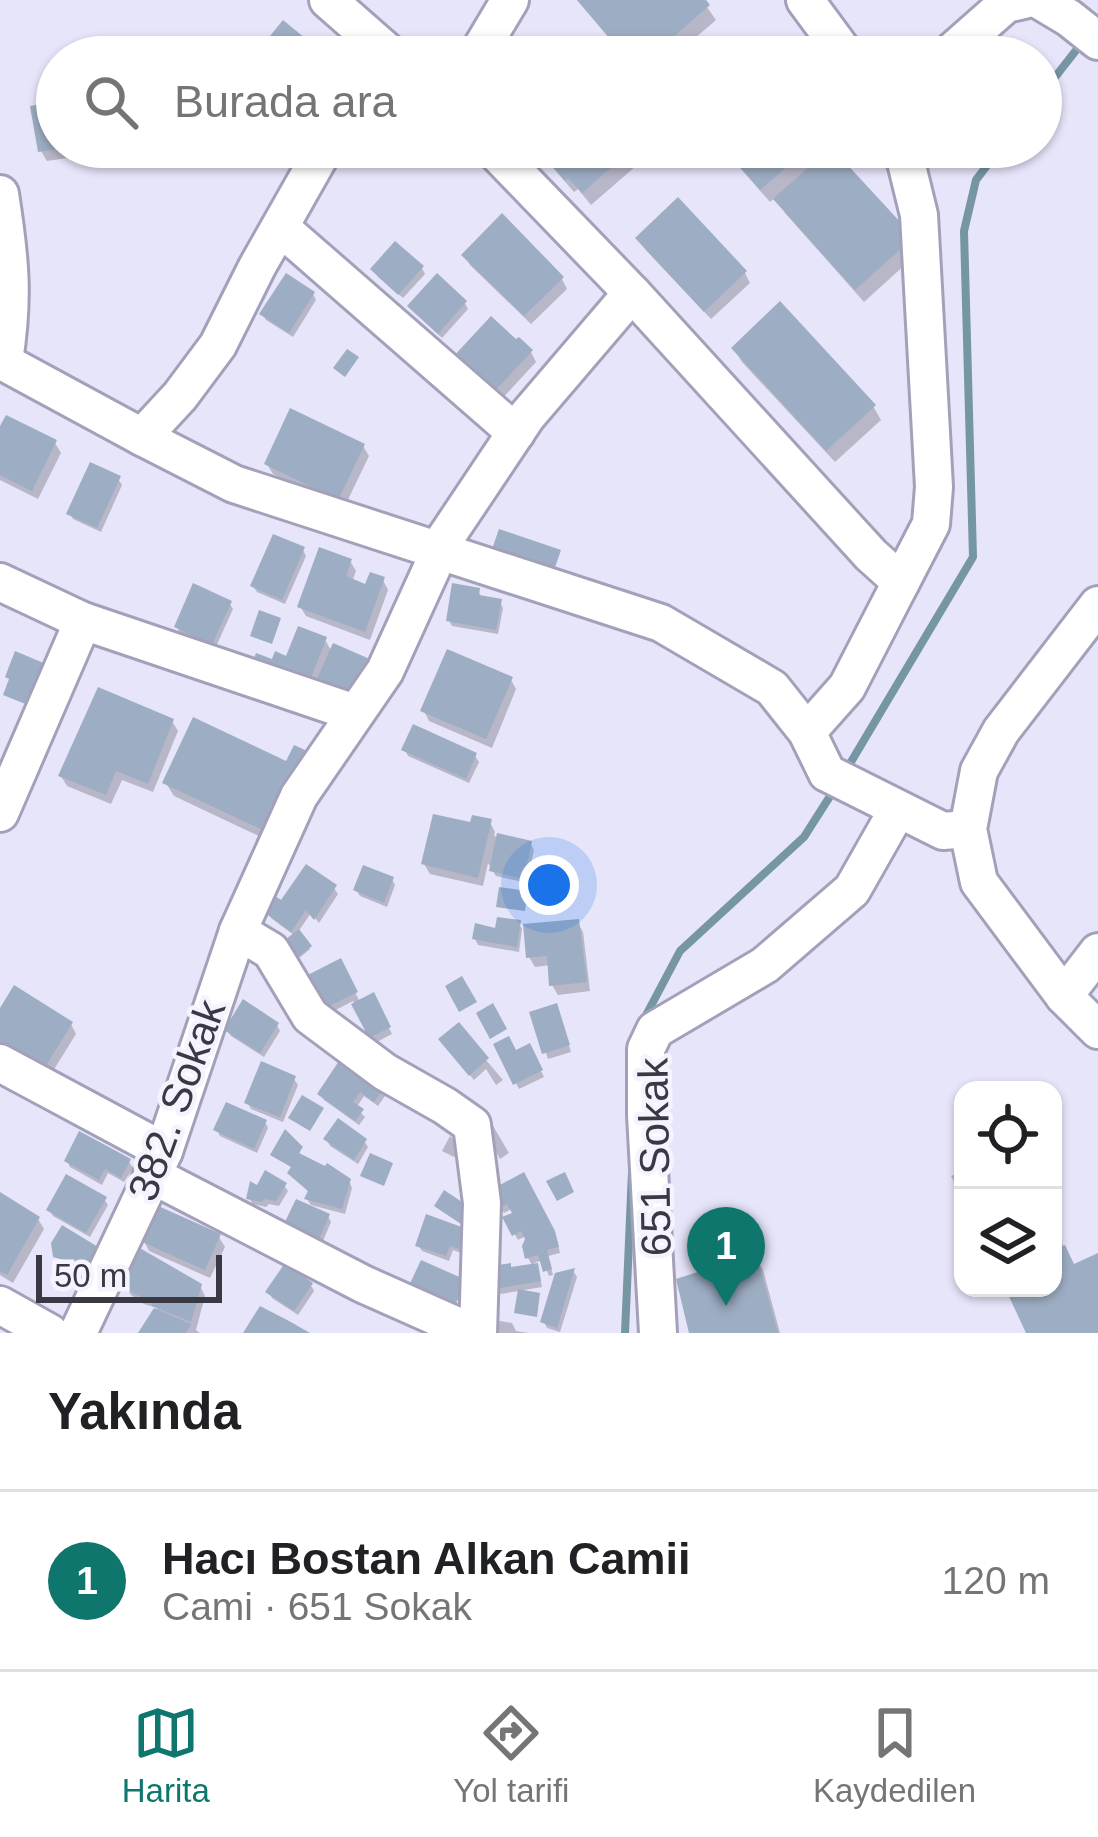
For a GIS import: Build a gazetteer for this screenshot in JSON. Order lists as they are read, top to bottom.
{
  "streets": {
    "street": ["382. Sokak", "651 Sokak"]
  },
  "scale_bar": "50 m",
  "page": {
    "search": "Burada ara",
    "pins": "1",
    "scale": "50 m",
    "heading": "Yakında",
    "list": [
      {
        "mark": "1",
        "name": "Hacı Bostan Alkan Camii",
        "note": "Cami · 651 Sokak",
        "value": "120 m"
      }
    ],
    "nav": ["Harita", "Yol tarifi", "Kaydedilen"]
  }
}
